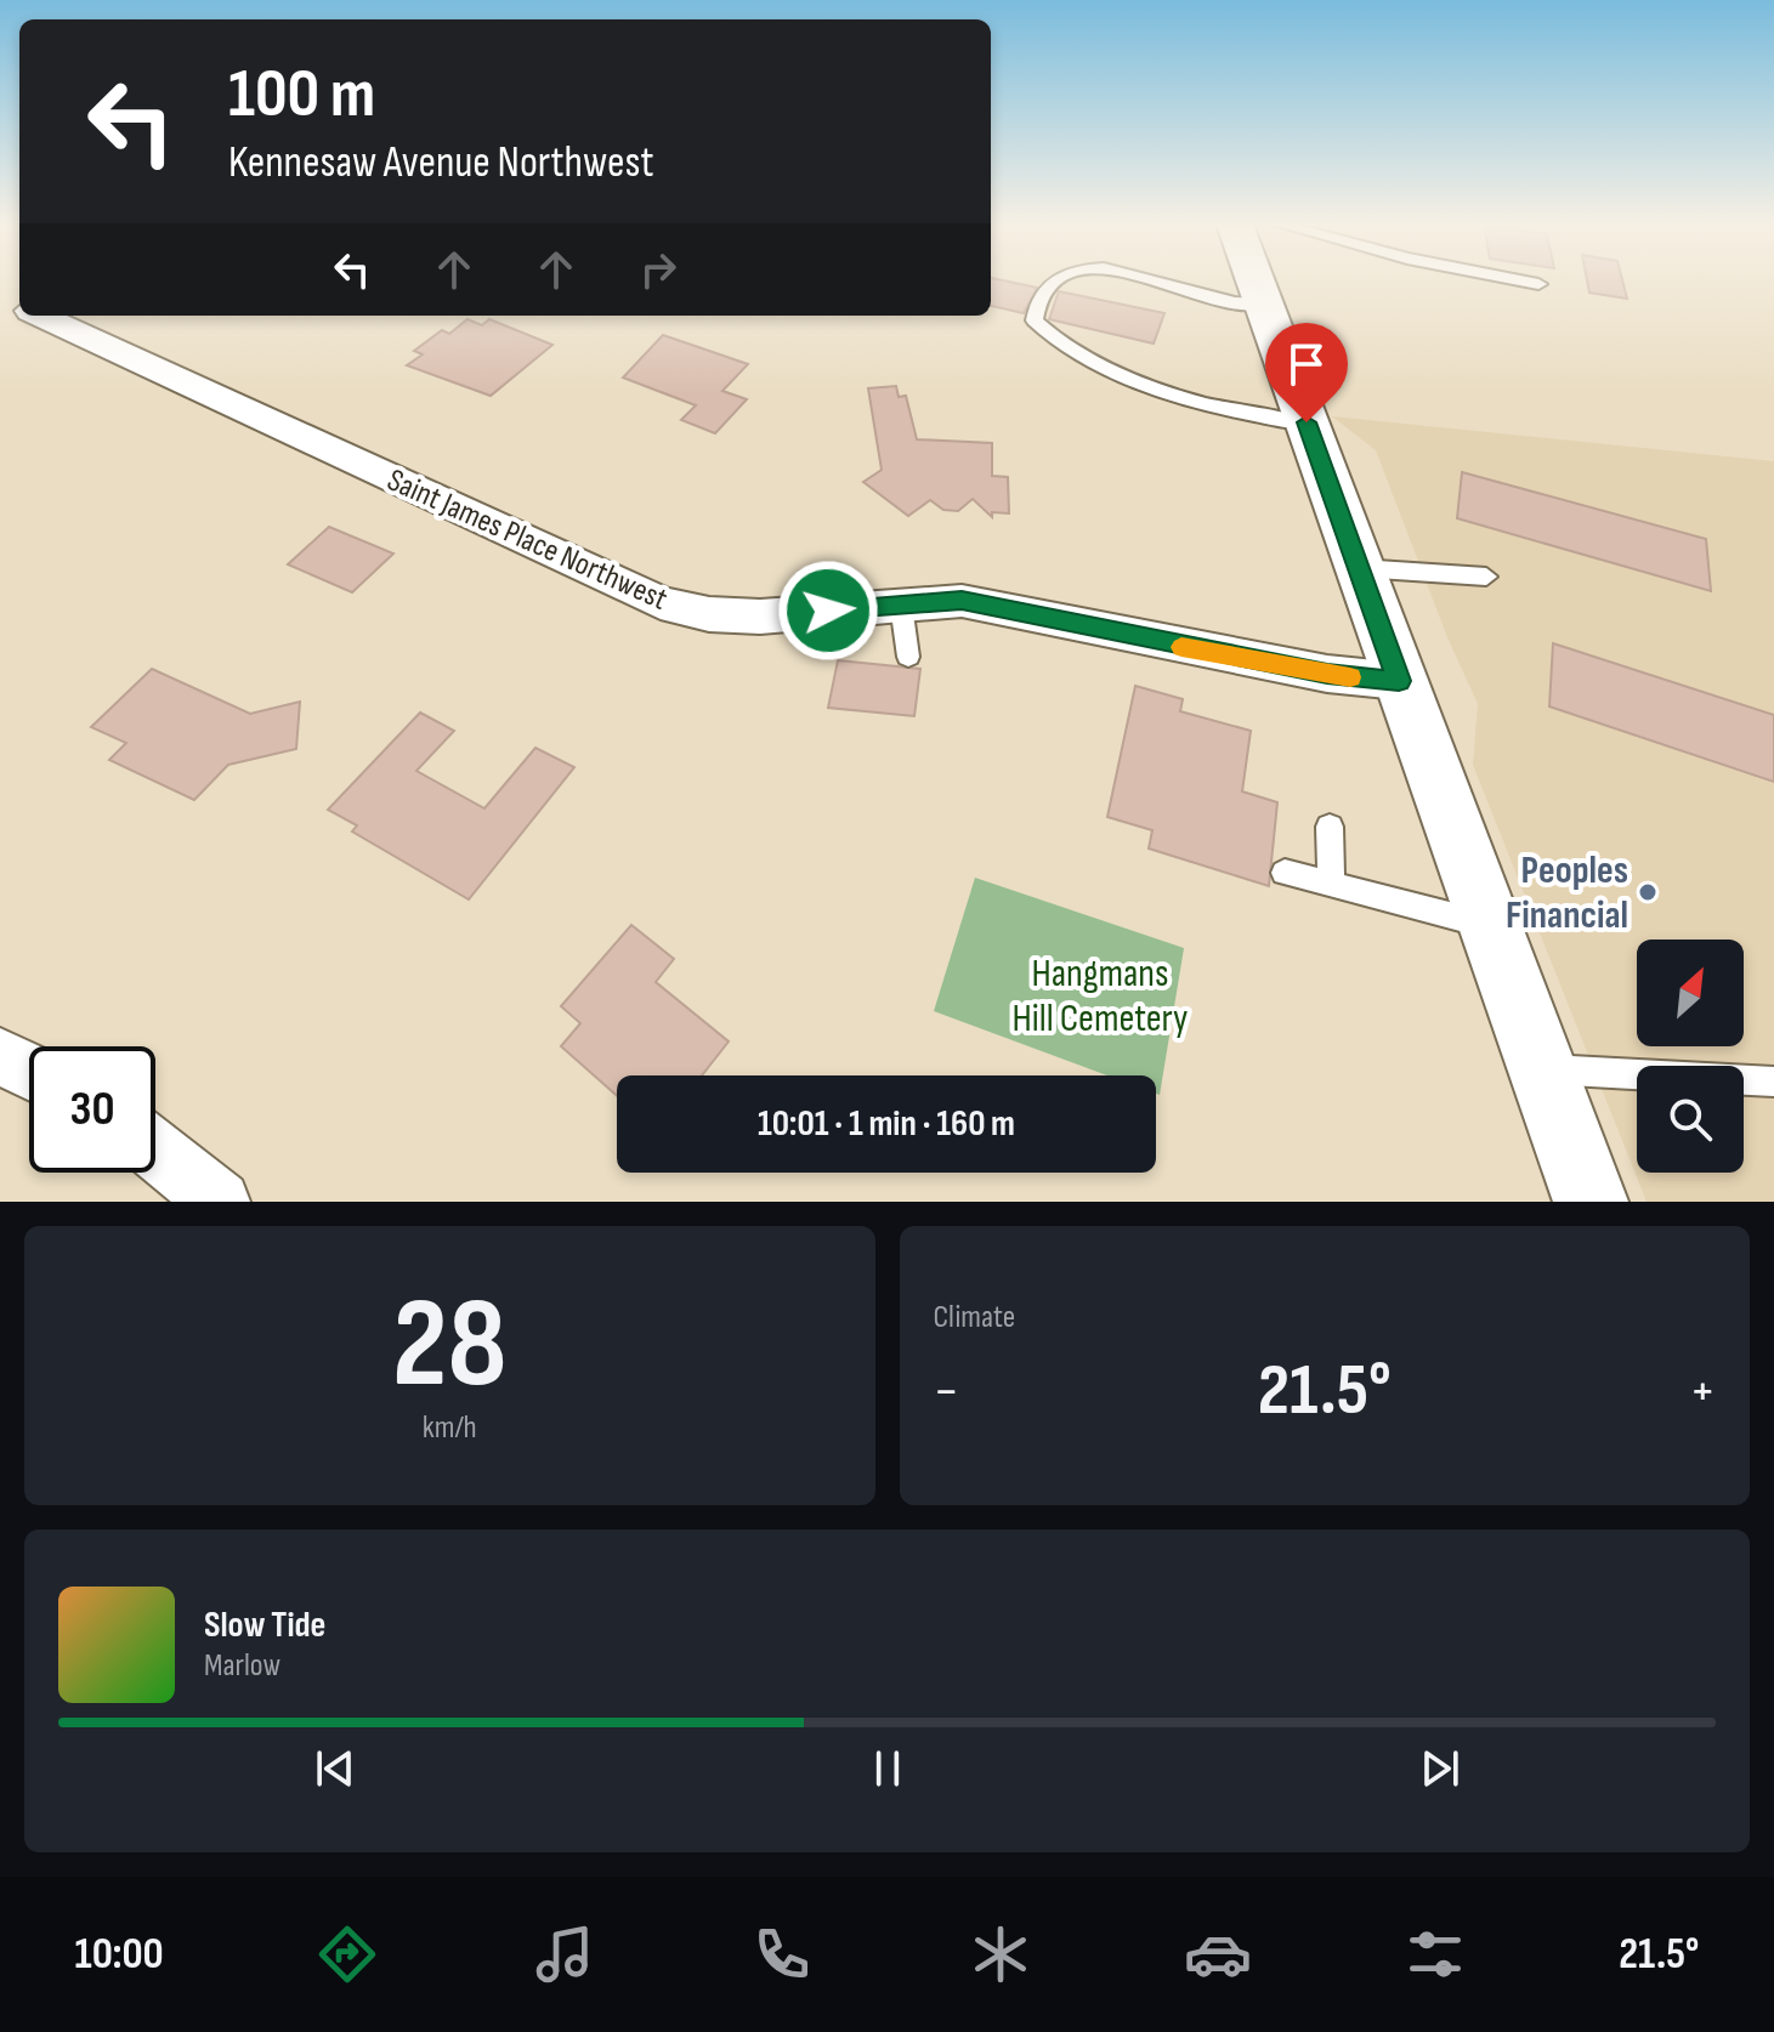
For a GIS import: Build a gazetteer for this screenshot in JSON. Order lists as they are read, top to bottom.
{
  "streets": {
    "street": ["Saint James Place Northwest"]
  },
  "parks": ["Hangmans Hill Cemetery"],
  "places": ["Peoples Financial"],
  "north": "top right",
  "page": {
    "turn": ["100 m", "Kennesaw Avenue Northwest"],
    "limit": "30",
    "trip": "10:01 · 1 min · 160 m",
    "tile": [
      ["28", "km/h"],
      "Climate"
    ],
    "heat": ["−", "21.5°", "+"],
    "song": ["Slow Tide", "Marlow"],
    "tabs": ["10:00", "21.5°"]
  }
}
